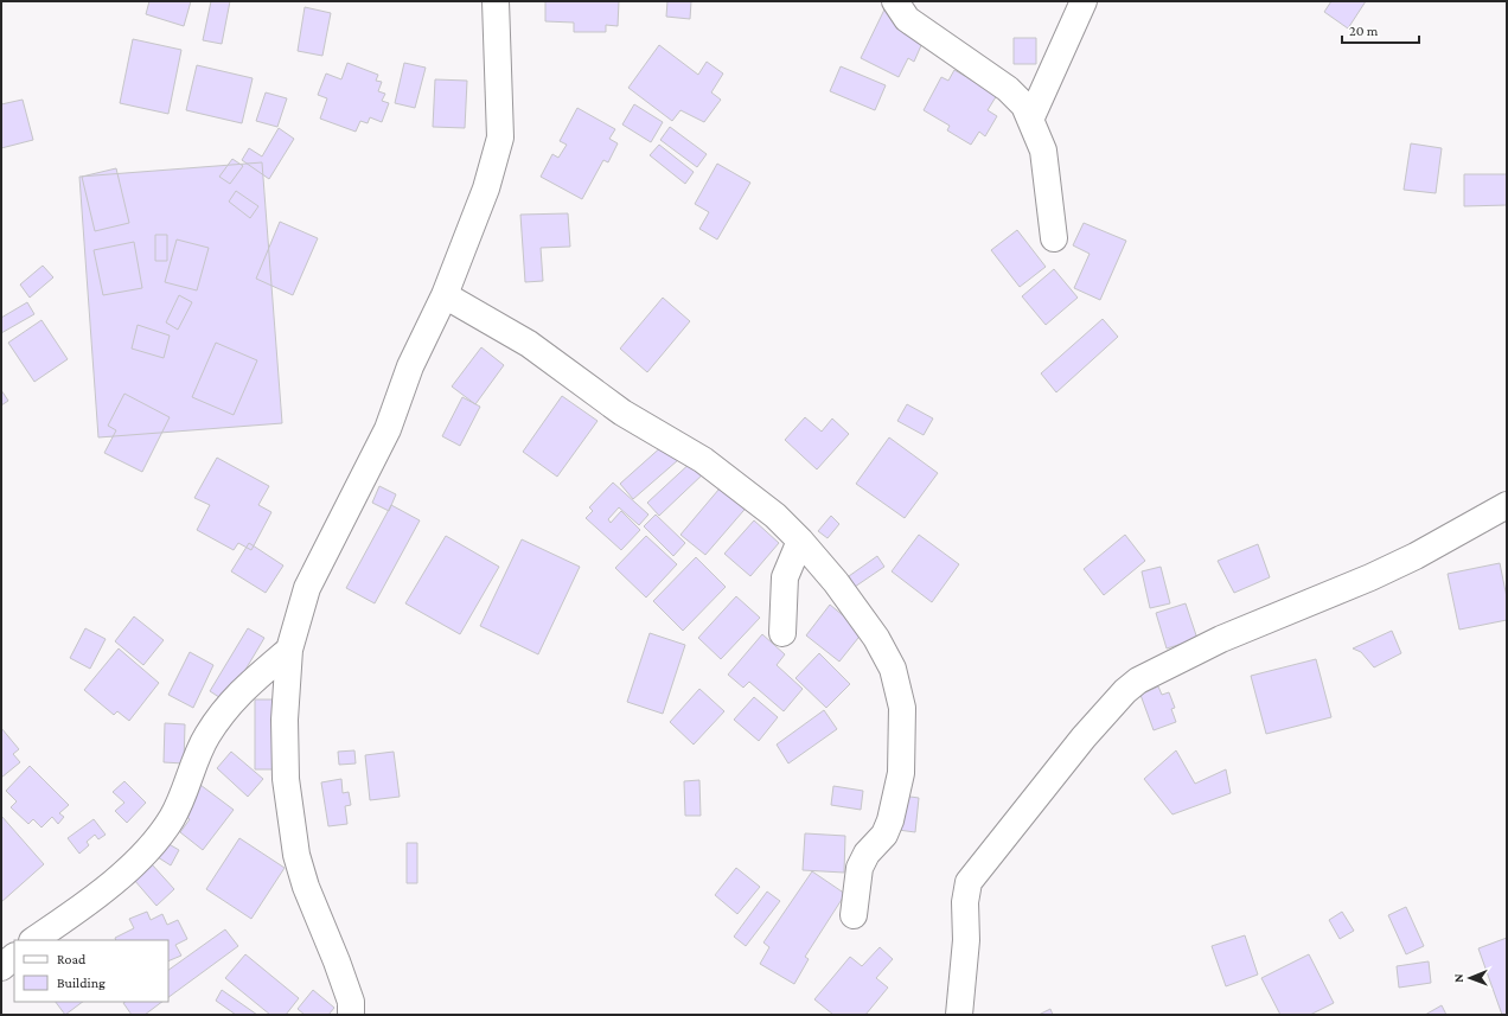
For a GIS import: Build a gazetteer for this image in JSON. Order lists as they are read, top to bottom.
{
  "legend": ["Road", "Building"],
  "scale_bar": "20 m",
  "north": "left"
}
